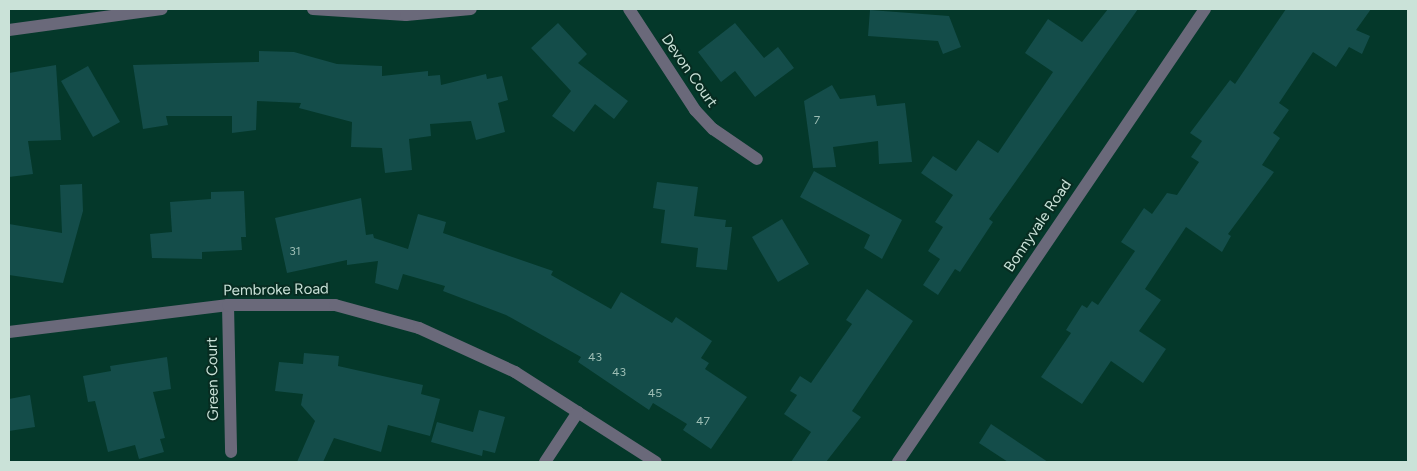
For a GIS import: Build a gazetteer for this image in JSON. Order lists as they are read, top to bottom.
{
  "streets": {
    "street": [
      "Devon Court",
      "Bonnyvale Road",
      "Pembroke Road",
      "Green Court"
    ]
  },
  "crossings": [
    ["Pembroke Road", "Green Court"]
  ],
  "house_numbers": [
    "7",
    "31",
    "43",
    "43",
    "45",
    "47"
  ]
}
